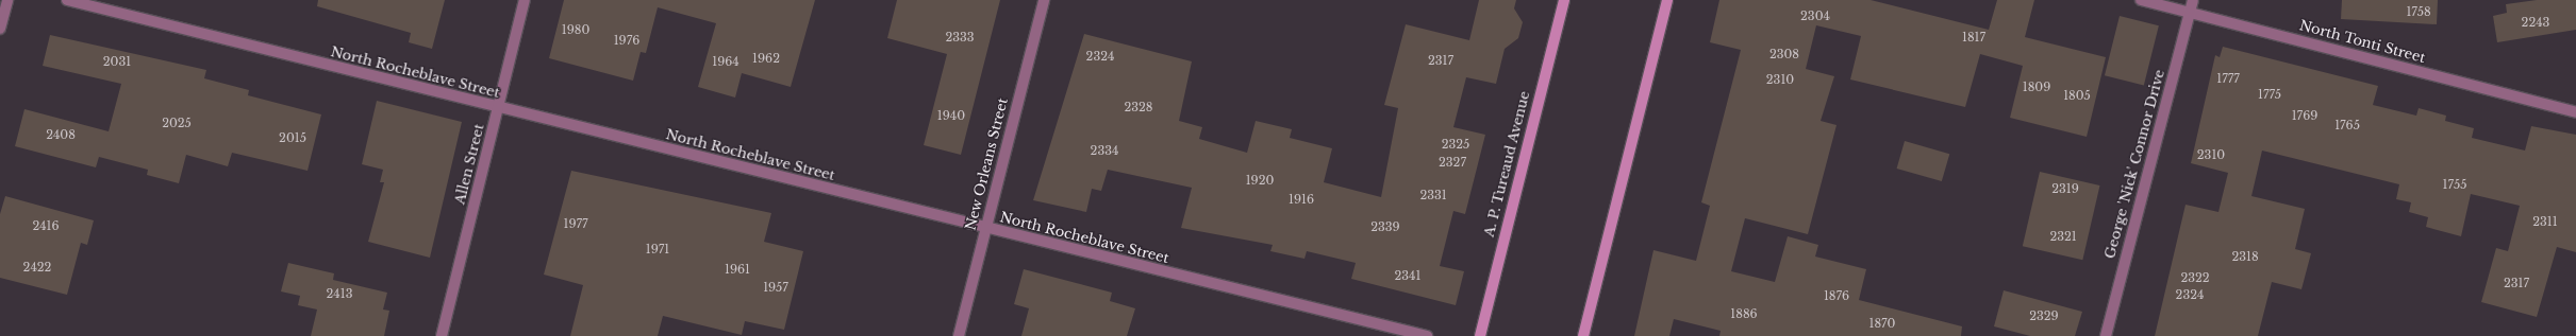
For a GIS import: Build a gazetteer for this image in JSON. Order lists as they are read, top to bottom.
{
  "streets": {
    "street": [
      "North Tonti Street",
      "North Rocheblave Street",
      "Allen Street",
      "New Orleans Street",
      "A. P. Tureaud Avenue",
      "George 'Nick' Connor Drive"
    ]
  },
  "crossings": [
    ["North Tonti Street", "George 'Nick' Connor Drive"],
    ["North Rocheblave Street", "Allen Street"],
    ["North Rocheblave Street", "New Orleans Street"]
  ],
  "house_numbers": [
    "1758",
    "2304",
    "2243",
    "1980",
    "2333",
    "1817",
    "1976",
    "2308",
    "2324",
    "1962",
    "2317",
    "2031",
    "1964",
    "1777",
    "2310",
    "1809",
    "1775",
    "1805",
    "2328",
    "1940",
    "1769",
    "2025",
    "1765",
    "2408",
    "2015",
    "2325",
    "2334",
    "2310",
    "2327",
    "1920",
    "1755",
    "2319",
    "2331",
    "1916",
    "2311",
    "1977",
    "2416",
    "2339",
    "2321",
    "1971",
    "2318",
    "2422",
    "1961",
    "2341",
    "2322",
    "2317",
    "1957",
    "2413",
    "2324",
    "1876",
    "1886",
    "2329",
    "1870"
  ]
}
